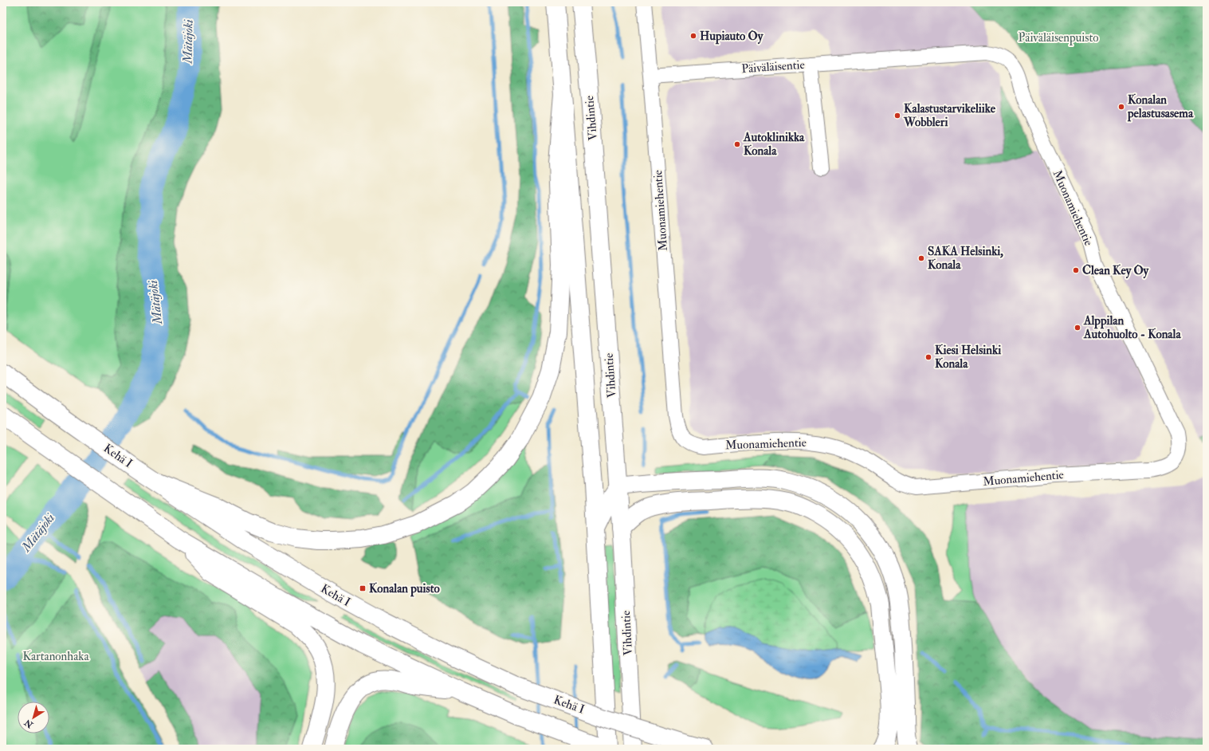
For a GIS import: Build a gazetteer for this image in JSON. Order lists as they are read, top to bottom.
{
  "streets": {
    "main road": ["Vihdintie", "Kehä I"],
    "street": ["Päiväläisentie", "Muonamiehentie"]
  },
  "crossings": [
    ["Päiväläisentie", "Muonamiehentie"]
  ],
  "water": ["Mätäjoki"],
  "parks": ["Päiväläisenpuisto", "Kartanonhaka"],
  "places": {
    "other": [
      "Hupiauto Oy",
      "Konalan pelastusasema",
      "Kalastustarvikeliike Wobbleri",
      "Autoklinikka Konala",
      "SAKA Helsinki, Konala",
      "Clean Key Oy",
      "Alppilan Autohuolto - Konala",
      "Kiesi Helsinki Konala"
    ],
    "transit": ["Konalan puisto"]
  },
  "north": "bottom left"
}
